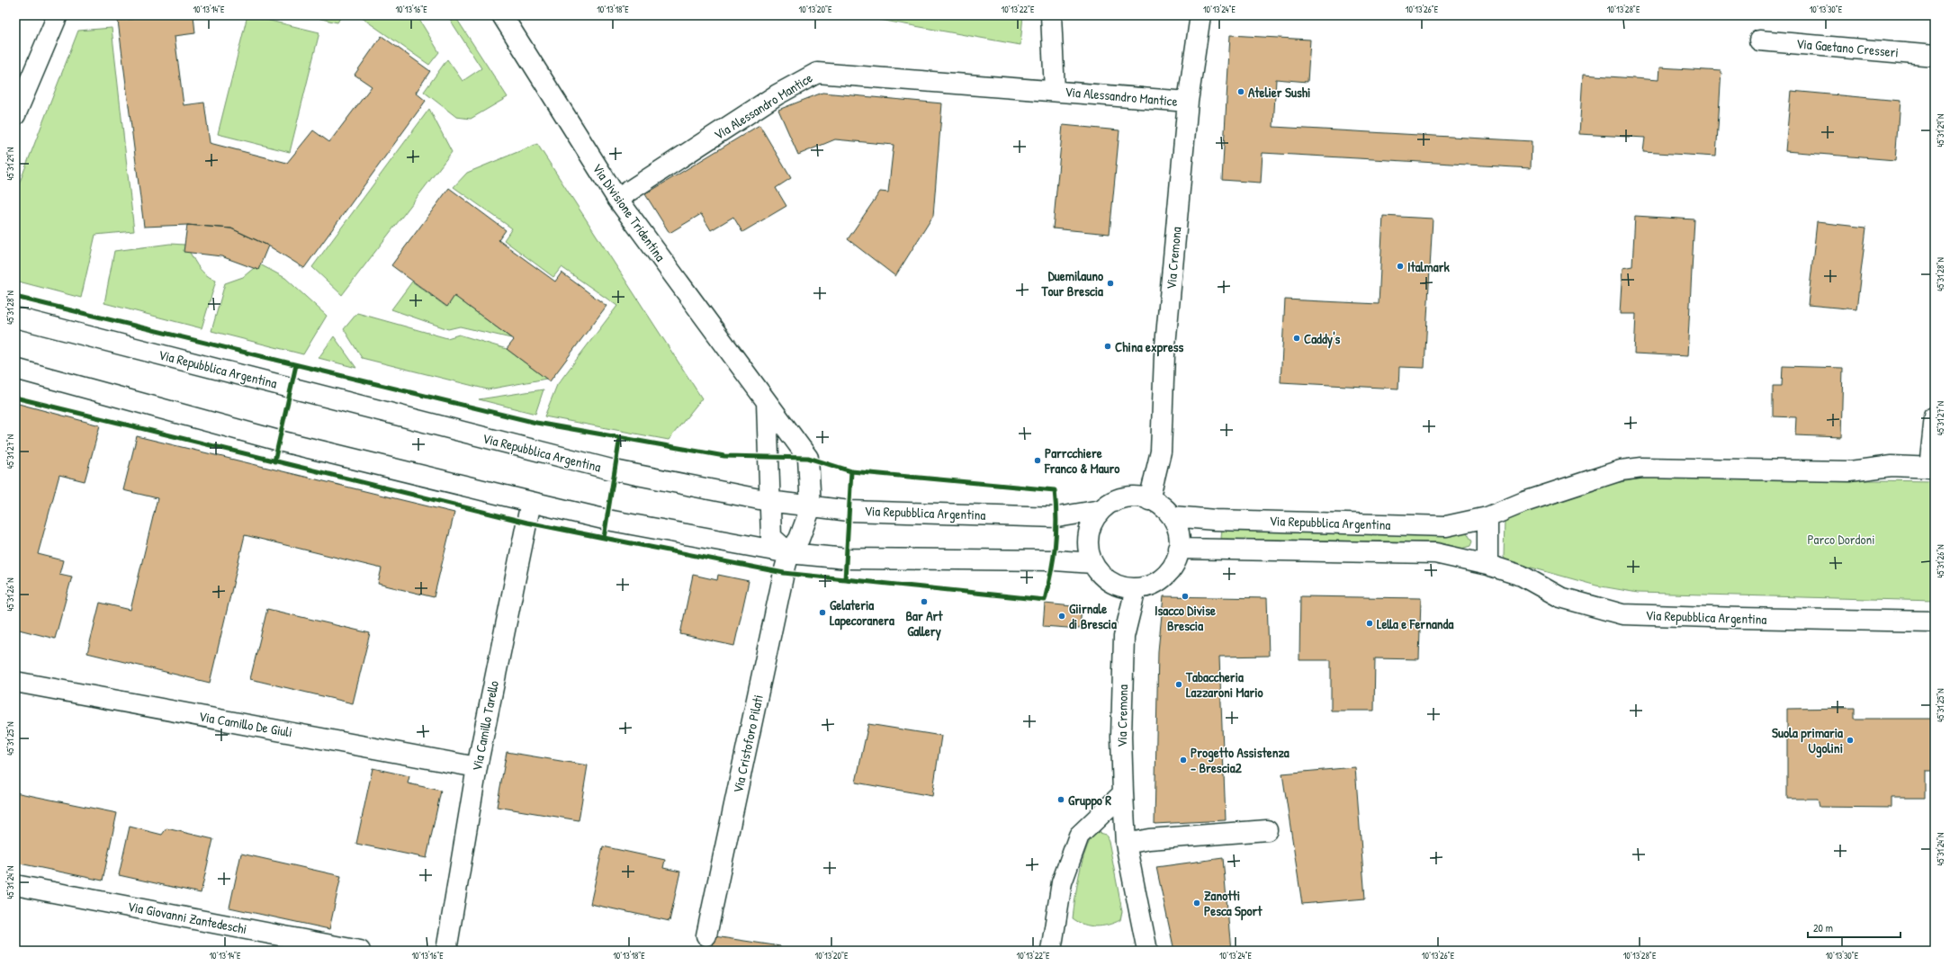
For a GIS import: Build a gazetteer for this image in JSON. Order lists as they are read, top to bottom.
{
  "streets": {
    "street": [
      "Via Gaetano Cresseri",
      "Via Alessandro Mantice",
      "Via Divisione Tridentina",
      "Via Cremona",
      "Via Repubblica Argentina",
      "Via Camillo De Giuli",
      "Via Camillo Tarello",
      "Via Cristoforo Pilati",
      "Via Giovanni Zantedeschi"
    ]
  },
  "crossings": [
    ["Via Alessandro Mantice", "Via Divisione Tridentina"],
    ["Via Alessandro Mantice", "Via Cremona"],
    ["Via Divisione Tridentina", "Via Repubblica Argentina"],
    ["Via Divisione Tridentina", "Via Cristoforo Pilati"],
    ["Via Cremona", "Via Repubblica Argentina"],
    ["Via Camillo De Giuli", "Via Camillo Tarello"]
  ],
  "parks": ["Parco Dordoni"],
  "places": [
    "Atelier Sushi",
    "Italmark",
    "Duemilauno Tour Brescia",
    "Caddy's",
    "China express",
    "Parrcchiere Franco & Mauro",
    "Isacco Divise Brescia",
    "Bar Art Gallery",
    "Gelateria Lapecoranera",
    "Giirnale di Brescia",
    "Lella e Fernanda",
    "Tabaccheria Lazzaroni Mario",
    "Suola primaria Ugolini",
    "Progetto Assistenza - Brescia2",
    "Gruppo R",
    "Zanotti Pesca Sport"
  ],
  "scale_bar": "20 m",
  "coordinates": [
    "10°13'14\"E",
    "10°13'16\"E",
    "10°13'18\"E",
    "10°13'20\"E",
    "10°13'22\"E",
    "10°13'24\"E",
    "10°13'26\"E",
    "10°13'28\"E",
    "10°13'30\"E",
    "45°31'29\"N",
    "45°31'28\"N",
    "45°31'27\"N",
    "45°31'26\"N",
    "45°31'25\"N",
    "45°31'24\"N"
  ]
}
